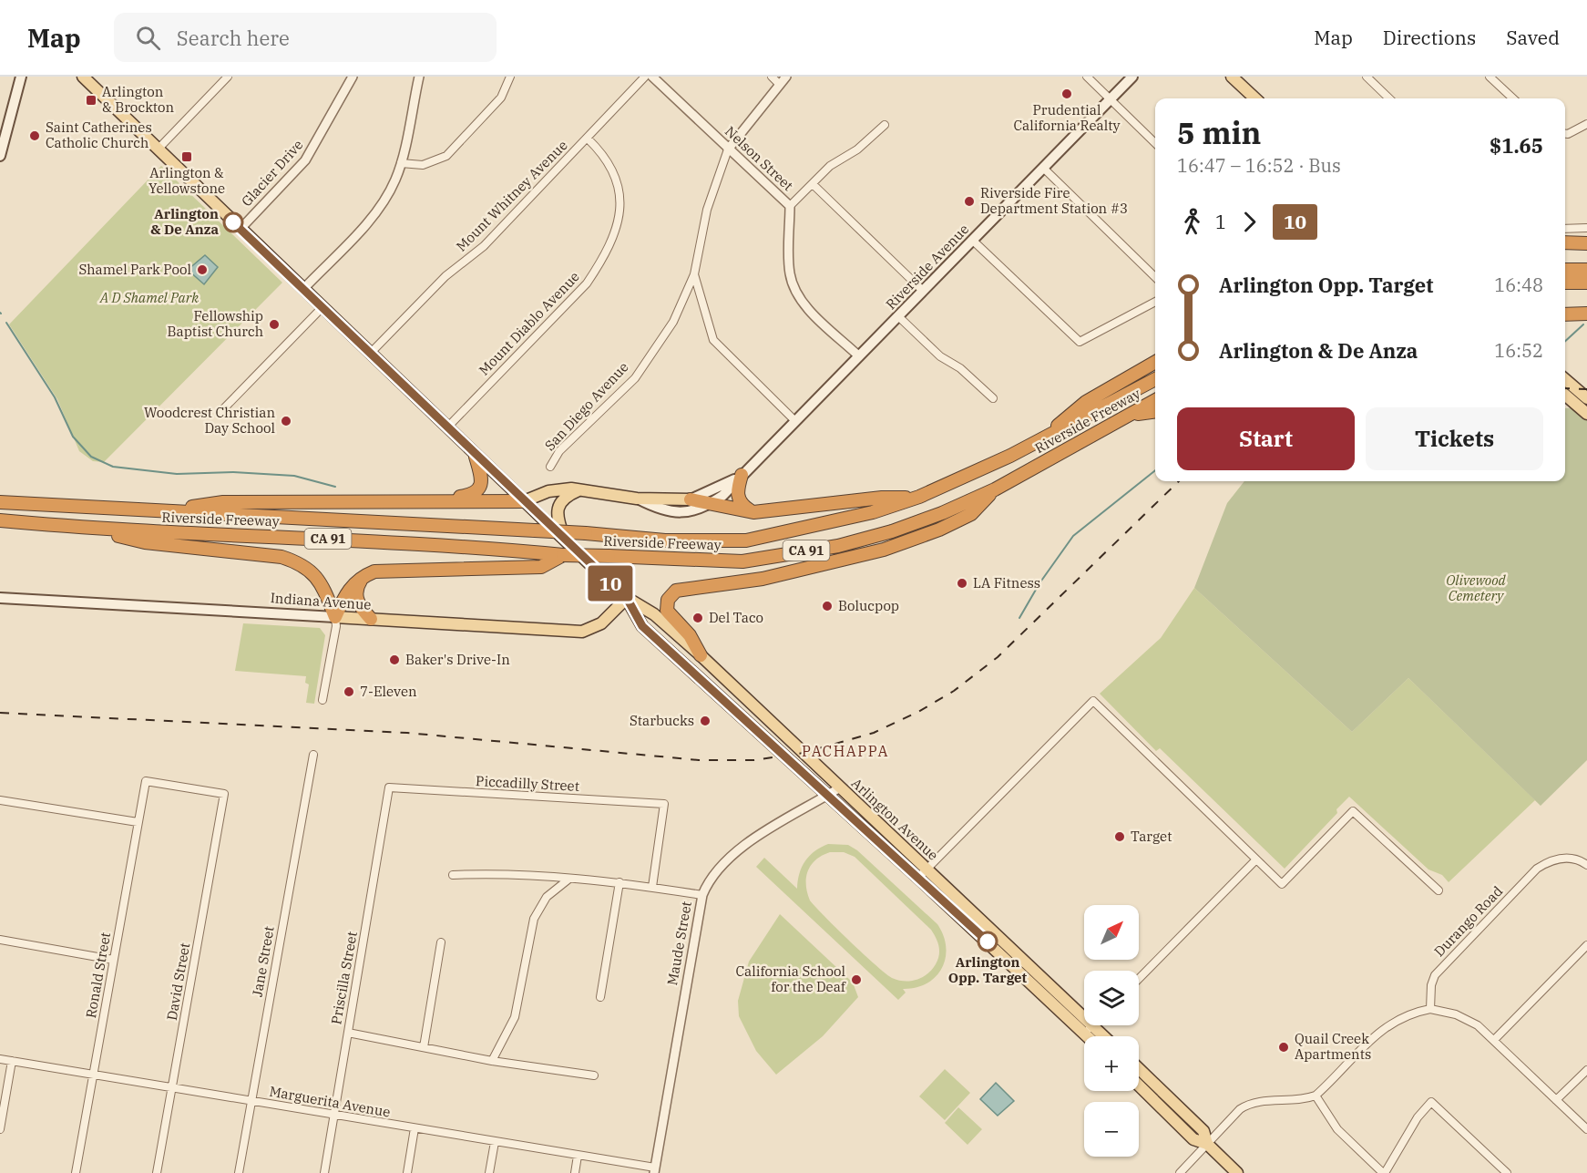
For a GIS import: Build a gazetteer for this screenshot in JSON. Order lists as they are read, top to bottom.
{
  "streets": {
    "highway": ["Riverside Freeway", "CA 91"],
    "main road": ["Riverside Avenue", "Indiana Avenue", "Arlington Avenue"],
    "street": [
      "Nelson Street",
      "Glacier Drive",
      "Mount Whitney Avenue",
      "Mount Diablo Avenue",
      "San Diego Avenue",
      "Piccadilly Street",
      "Durango Road",
      "Maude Street",
      "Jane Street",
      "Ronald Street",
      "Priscilla Street",
      "David Street",
      "Marguerita Avenue"
    ]
  },
  "crossings": [
    ["Nelson Street", "Riverside Avenue"],
    ["Nelson Street", "San Diego Avenue"],
    ["Glacier Drive", "Arlington Avenue"],
    ["Mount Whitney Avenue", "Mount Diablo Avenue"],
    ["Mount Whitney Avenue", "Arlington Avenue"],
    ["Riverside Avenue", "Arlington Avenue"],
    ["Mount Diablo Avenue", "Arlington Avenue"],
    ["Indiana Avenue", "Arlington Avenue"],
    ["Piccadilly Street", "Priscilla Street"],
    ["Arlington Avenue", "Maude Street"],
    ["Maude Street", "Marguerita Avenue"],
    ["Jane Street", "Marguerita Avenue"],
    ["Ronald Street", "David Street"],
    ["Ronald Street", "Marguerita Avenue"],
    ["Priscilla Street", "Marguerita Avenue"],
    ["David Street", "Marguerita Avenue"]
  ],
  "districts": ["PACHAPPA"],
  "parks": ["A D Shamel Park", "Olivewood Cemetery"],
  "places": {
    "other": [
      "Prudential California Realty",
      "Saint Catherines Catholic Church",
      "Riverside Fire Department Station #3",
      "Arlington & De Anza",
      "Shamel Park Pool",
      "Fellowship Baptist Church",
      "Woodcrest Christian Day School",
      "LA Fitness",
      "Bolucpop",
      "Del Taco",
      "Baker's Drive-In",
      "7-Eleven",
      "Starbucks",
      "Target",
      "Arlington Opp. Target",
      "California School for the Deaf",
      "Quail Creek Apartments"
    ],
    "transit": ["Arlington & Brockton", "Arlington & Yellowstone"]
  },
  "lines": ["bus line 10"],
  "north": "top right",
  "page": {
    "header": "Map",
    "search": "Search here",
    "nav": ["Map", "Directions", "Saved"],
    "on_map": "10",
    "heading": ["5 min", "16:47 – 16:52 · Bus", "$1.65"],
    "legs": ["1", "10"],
    "list": [
      {
        "name": "Arlington Opp. Target",
        "value": "16:48"
      },
      {
        "name": "Arlington & De Anza",
        "value": "16:52"
      }
    ],
    "buttons": ["Start", "Tickets"],
    "map_buttons": ["+", "−"]
  }
}
